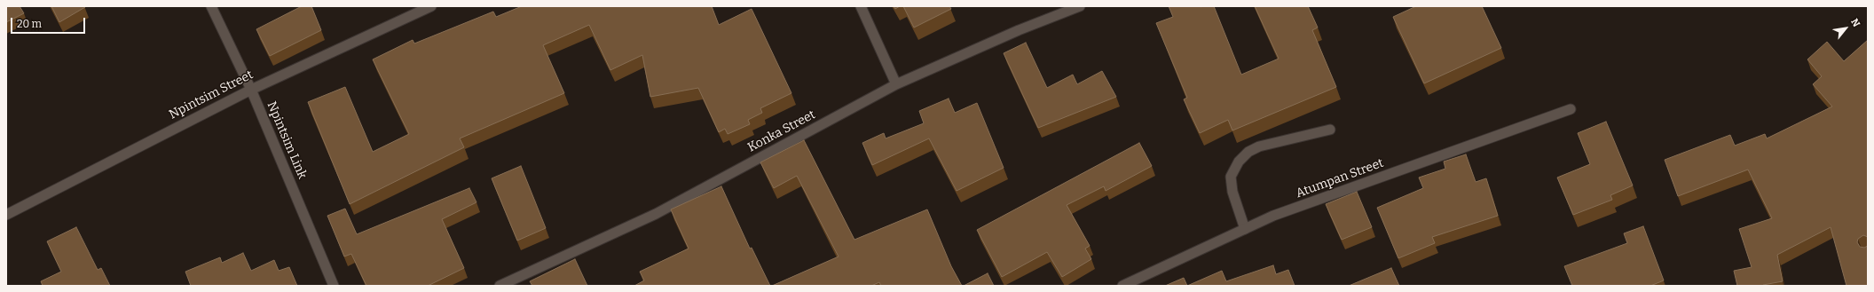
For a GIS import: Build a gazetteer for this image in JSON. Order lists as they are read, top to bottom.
{
  "streets": {
    "street": [
      "Npintsim Street",
      "Konka Street",
      "Npintsim Link",
      "Atumpan Street"
    ]
  },
  "crossings": [
    ["Npintsim Street", "Npintsim Link"]
  ],
  "scale_bar": "20 m",
  "north": "top right"
}
